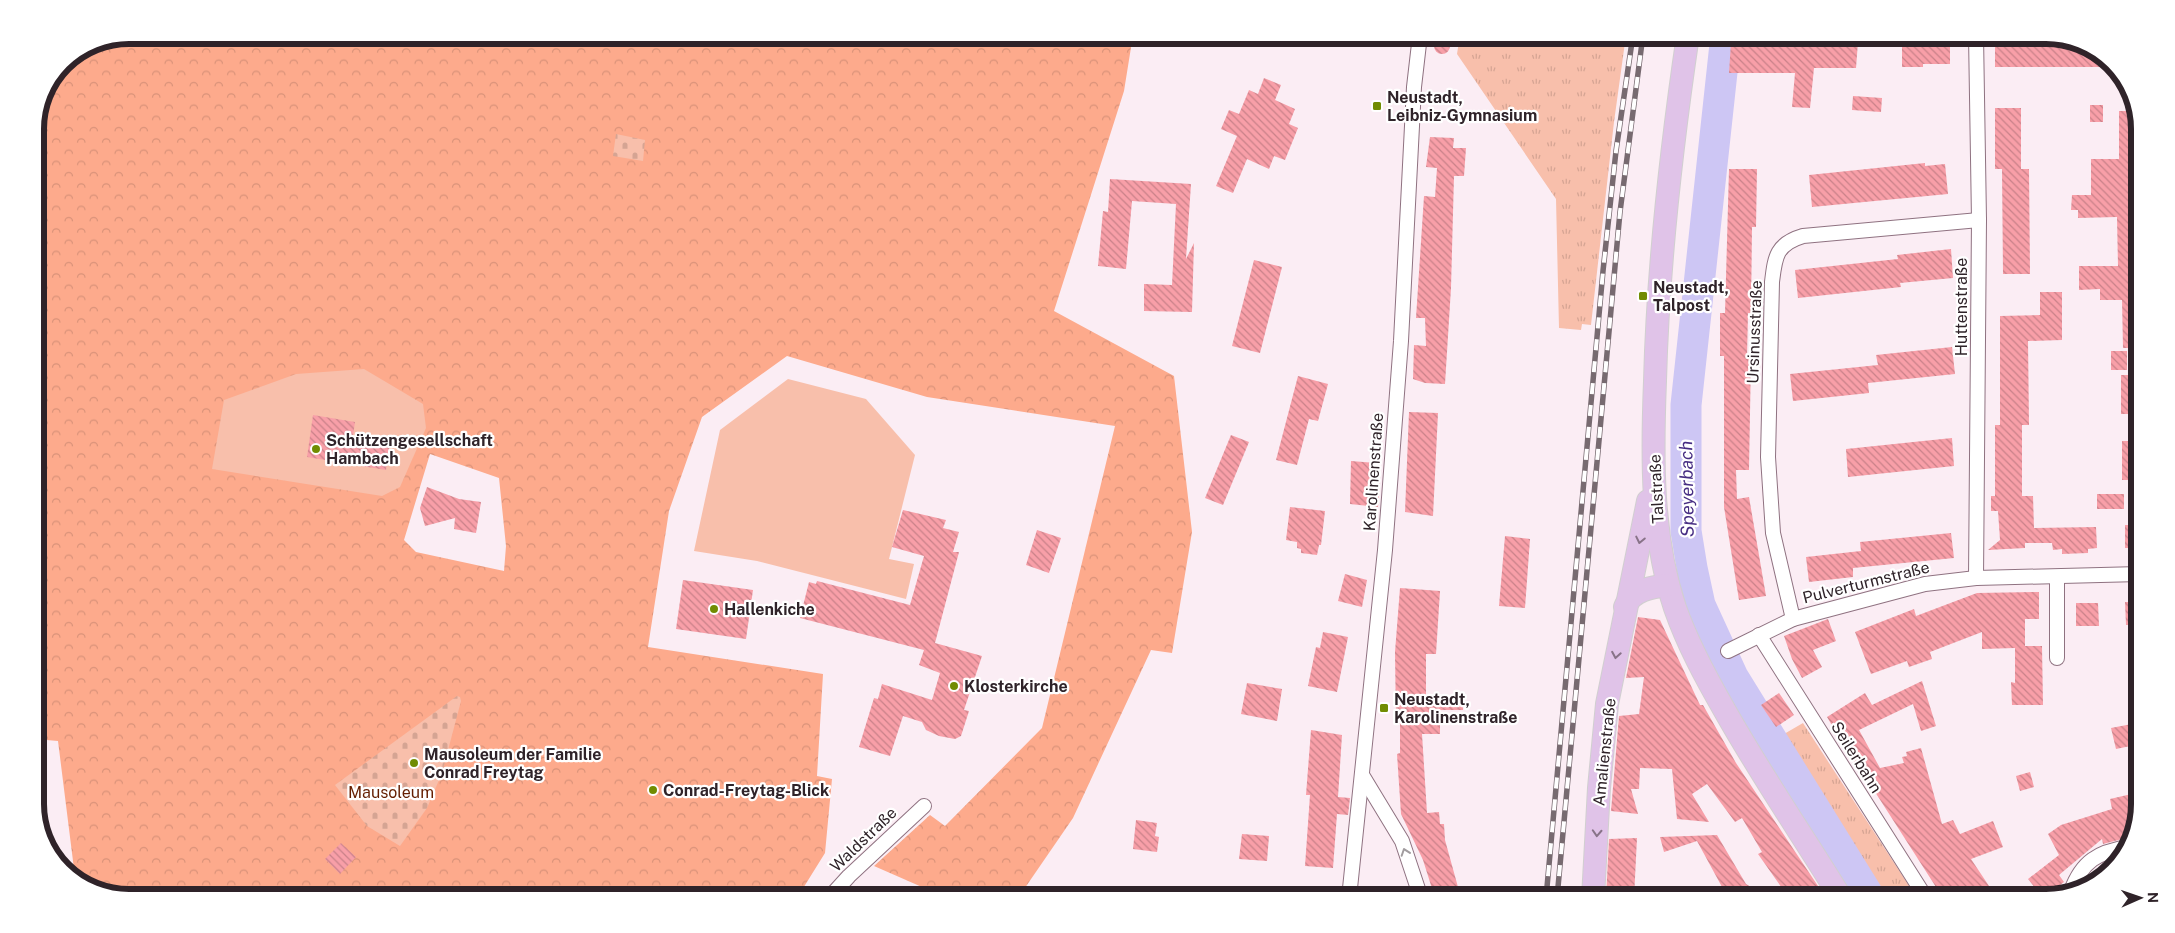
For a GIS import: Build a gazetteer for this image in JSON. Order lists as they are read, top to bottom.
{
  "streets": {
    "main road": ["Talstraße", "Amalienstraße"],
    "street": [
      "Huttenstraße",
      "Ursinusstraße",
      "Karolinenstraße",
      "Pulverturmstraße",
      "Seilerbahn",
      "Waldstraße"
    ]
  },
  "crossings": [
    ["Huttenstraße", "Ursinusstraße"],
    ["Huttenstraße", "Pulverturmstraße"],
    ["Ursinusstraße", "Pulverturmstraße"],
    ["Talstraße", "Amalienstraße"],
    ["Pulverturmstraße", "Seilerbahn"]
  ],
  "one_way": ["Amalienstraße"],
  "water": ["Speyerbach"],
  "parks": ["Mausoleum"],
  "places": {
    "transit": ["Neustadt, Leibniz-Gymnasium", "Neustadt, Talpost", "Neustadt, Karolinenstraße"],
    "other": [
      "Schützengesellschaft Hambach",
      "Hallenkiche",
      "Klosterkirche",
      "Mausoleum der Familie Conrad Freytag",
      "Conrad-Freytag-Blick"
    ]
  },
  "north": "right"
}
